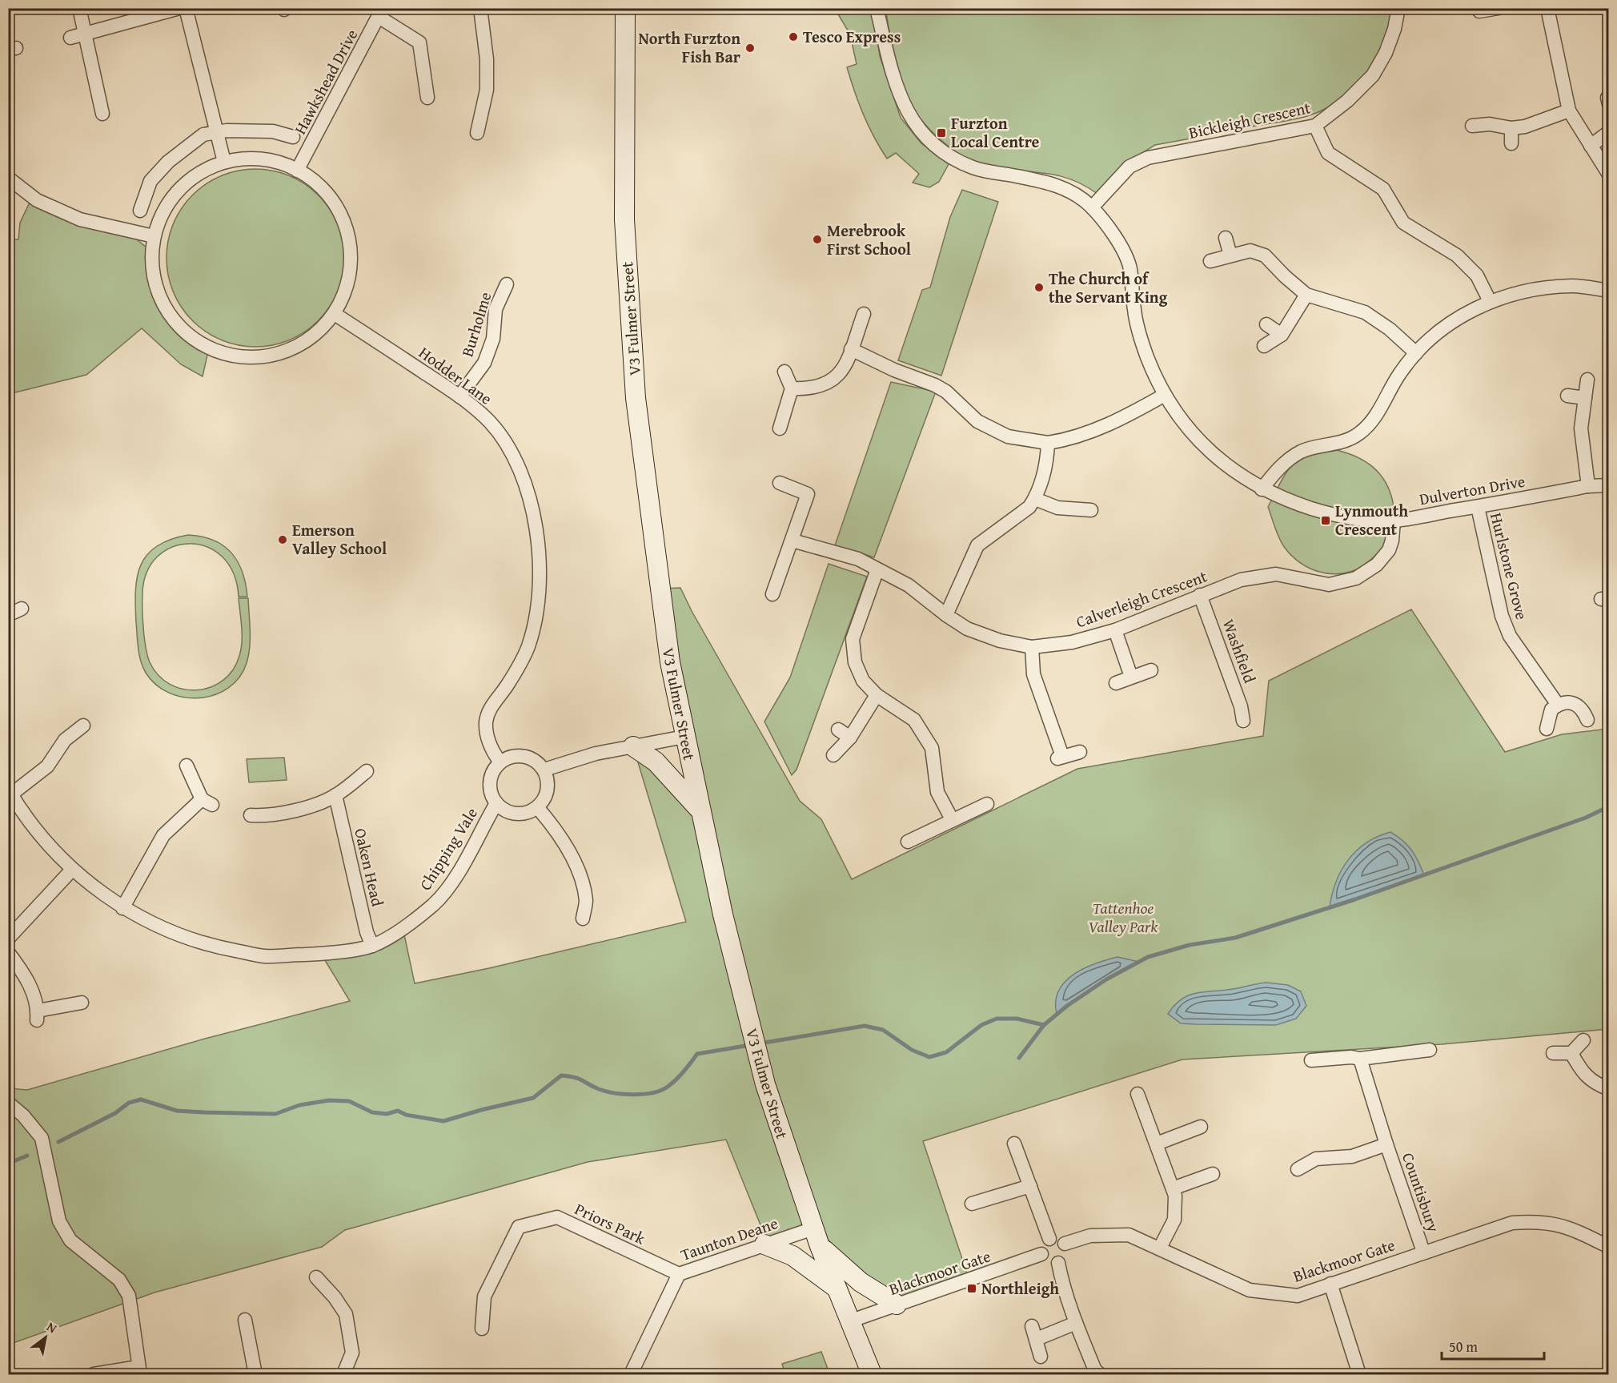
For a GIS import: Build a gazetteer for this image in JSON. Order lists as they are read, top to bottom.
{
  "streets": {
    "street": [
      "Hawkshead Drive",
      "Bickleigh Crescent",
      "V3 Fulmer Street",
      "Burholme",
      "Hodder Lane",
      "Dulverton Drive",
      "Hurlstone Grove",
      "Calverleigh Crescent",
      "Washfield",
      "Chipping Vale",
      "Oaken Head",
      "Countisbury",
      "Priors Park",
      "Taunton Deane",
      "Blackmoor Gate"
    ]
  },
  "crossings": [
    ["Bickleigh Crescent", "Dulverton Drive"],
    ["V3 Fulmer Street", "Taunton Deane"],
    ["V3 Fulmer Street", "Blackmoor Gate"],
    ["Burholme", "Hodder Lane"],
    ["Hodder Lane", "Chipping Vale"],
    ["Dulverton Drive", "Hurlstone Grove"],
    ["Dulverton Drive", "Calverleigh Crescent"],
    ["Calverleigh Crescent", "Washfield"],
    ["Chipping Vale", "Oaken Head"],
    ["Countisbury", "Blackmoor Gate"],
    ["Priors Park", "Taunton Deane"]
  ],
  "parks": ["Tattenhoe Valley Park"],
  "places": {
    "other": [
      "Tesco Express",
      "North Furzton Fish Bar",
      "Merebrook First School",
      "The Church of the Servant King",
      "Emerson Valley School"
    ],
    "transit": ["Furzton Local Centre", "Lynmouth Crescent", "Northleigh"]
  },
  "scale_bar": "50 m",
  "north": "top right"
}
